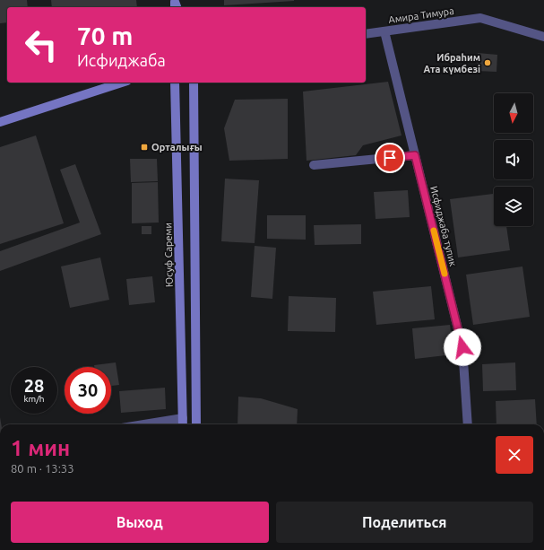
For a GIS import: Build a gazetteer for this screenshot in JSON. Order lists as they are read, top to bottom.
{
  "streets": {
    "main road": ["Юсуф Сареми"],
    "street": ["Амира Тимура", "Исфиджаба тупик"]
  },
  "crossings": [
    ["Амира Тимура", "Исфиджаба тупик"]
  ],
  "places": {
    "other": ["Ибраhим Ата күмбезі"],
    "transit": ["Орталығы"]
  },
  "north": "bottom",
  "page": {
    "turn": ["70 m", "Исфиджаба"],
    "speed": "28 km/h",
    "limit": "30",
    "heading": ["1 мин", "80 m · 13:33"],
    "buttons": ["Выход", "Поделиться"]
  }
}
